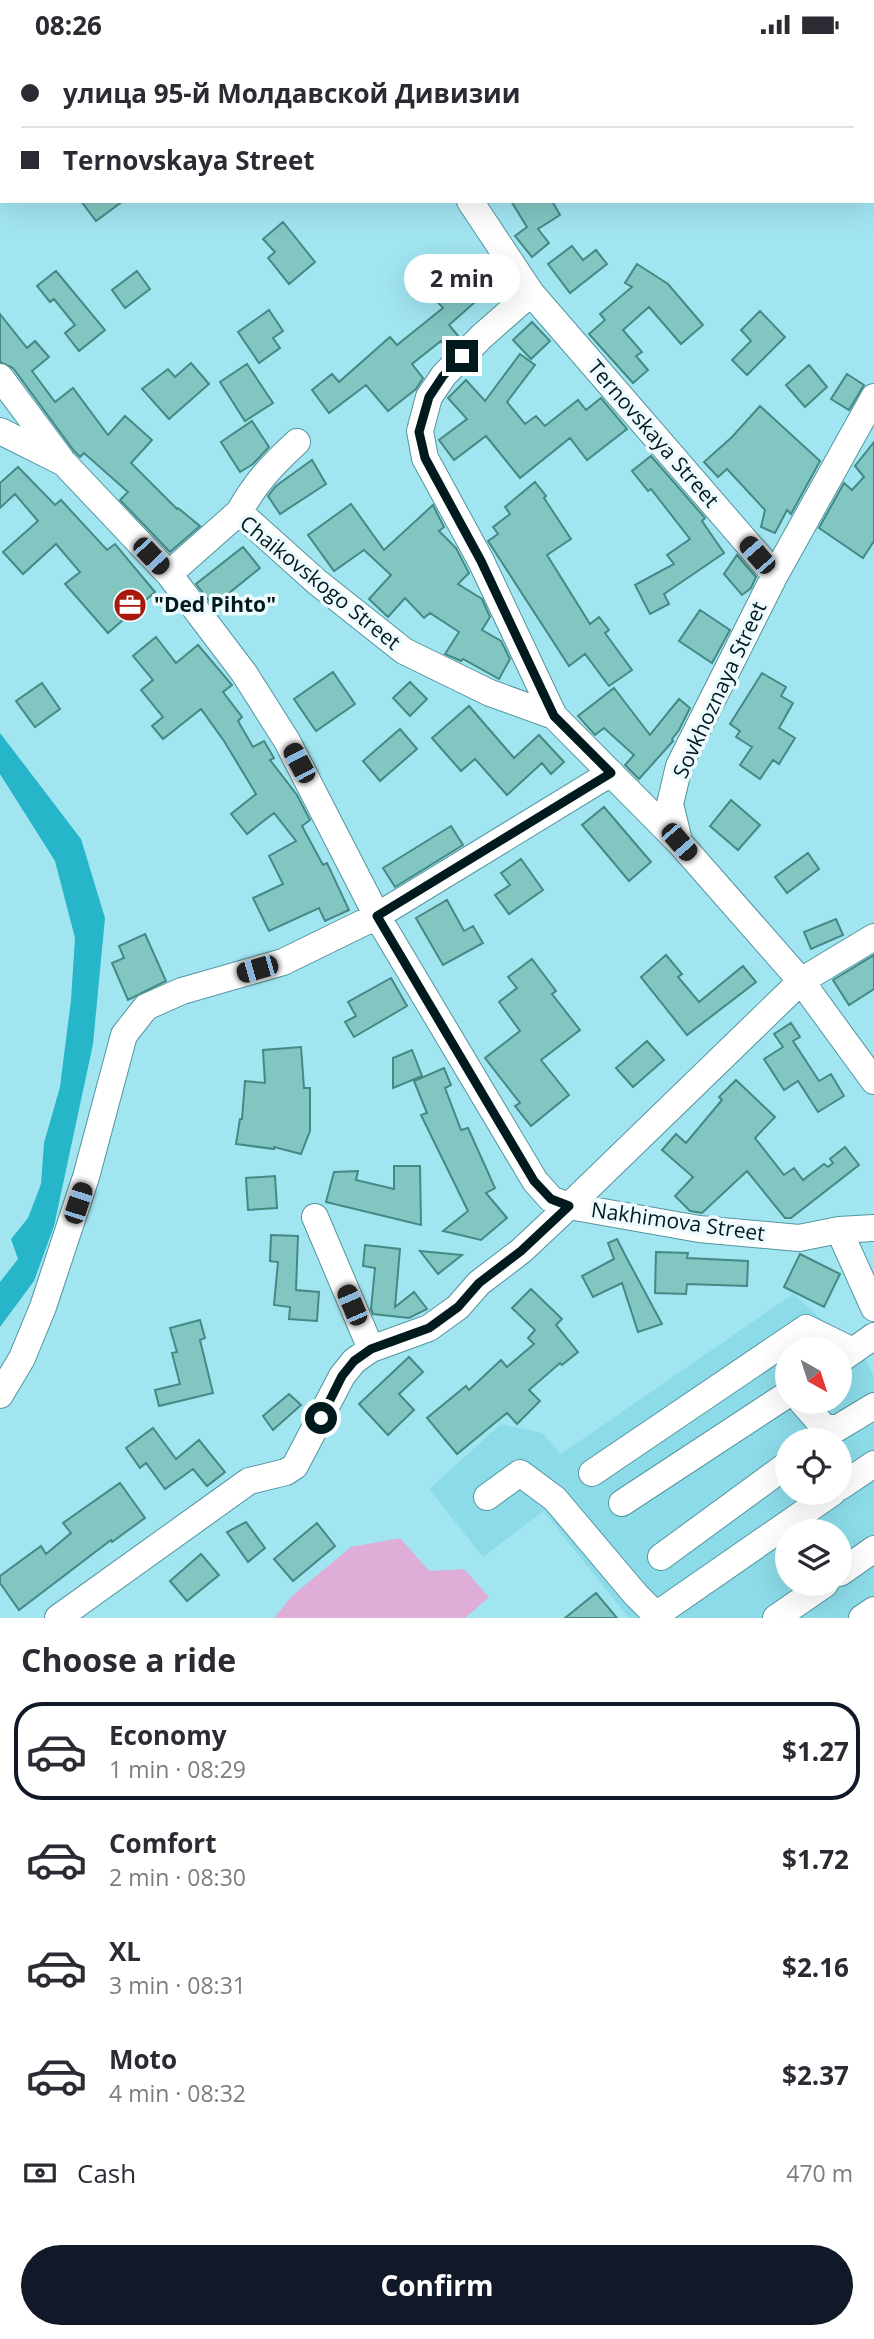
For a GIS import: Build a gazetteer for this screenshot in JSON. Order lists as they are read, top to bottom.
{
  "streets": {
    "street": [
      "Ternovskaya Street",
      "Chaikovskogo Street",
      "Sovkhoznaya Street",
      "Nakhimova Street"
    ]
  },
  "crossings": [
    ["Ternovskaya Street", "Sovkhoznaya Street"],
    ["Chaikovskogo Street", "Sovkhoznaya Street"],
    ["Chaikovskogo Street", "Nakhimova Street"]
  ],
  "places": {
    "office": ["\"Ded Pihto\""]
  },
  "north": "bottom right",
  "page": {
    "status": "08:26",
    "banner": ["улица 95-й Молдавской Дивизии", "Ternovskaya Street"],
    "bubble": "2 min",
    "heading": "Choose a ride",
    "list": [
      {
        "name": "Economy",
        "note": "1 min · 08:29",
        "value": "$1.27"
      },
      {
        "name": "Comfort",
        "note": "2 min · 08:30",
        "value": "$1.72"
      },
      {
        "name": "XL",
        "note": "3 min · 08:31",
        "value": "$2.16"
      },
      {
        "name": "Moto",
        "note": "4 min · 08:32",
        "value": "$2.37"
      }
    ],
    "pay": ["Cash", "470 m"],
    "buttons": "Confirm"
  }
}
